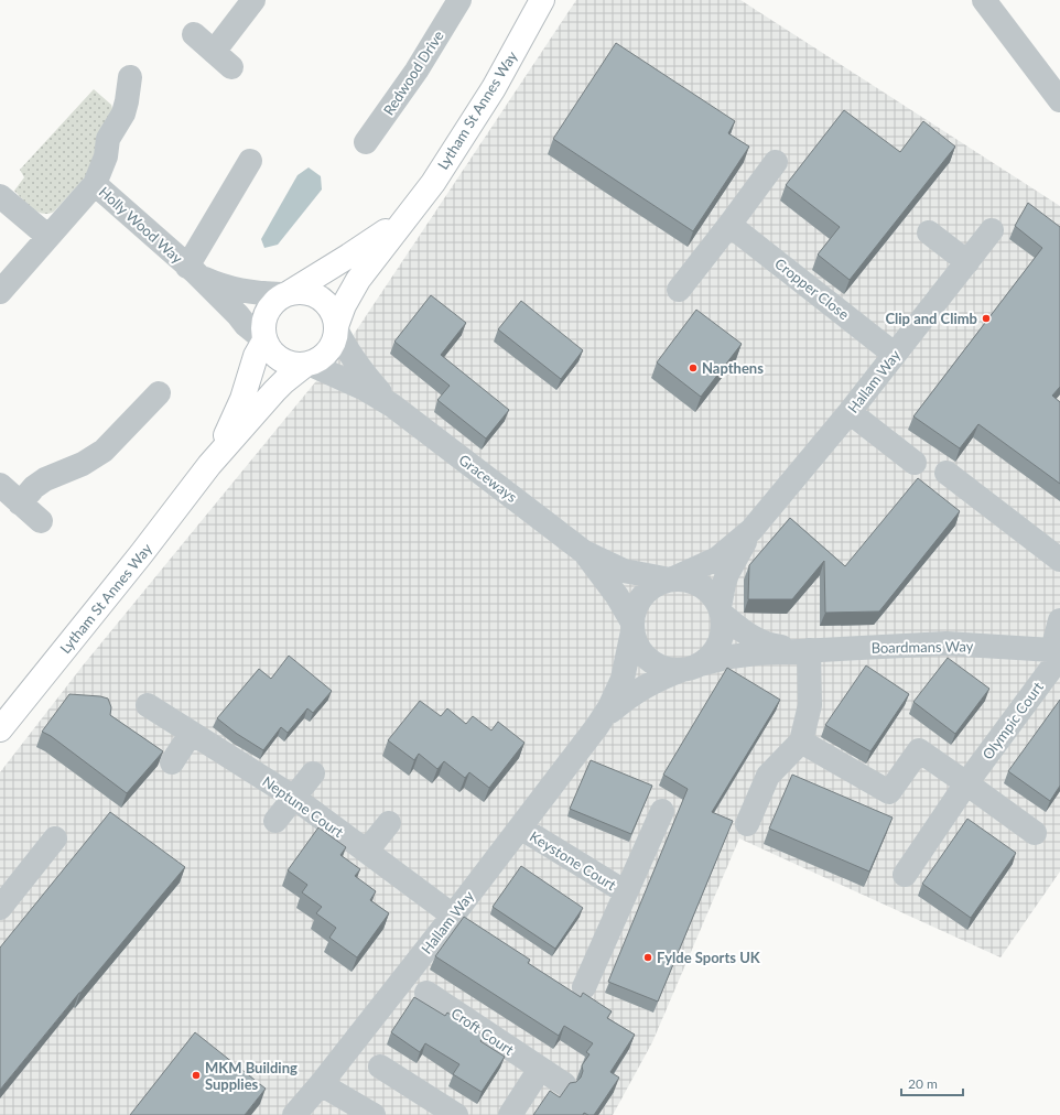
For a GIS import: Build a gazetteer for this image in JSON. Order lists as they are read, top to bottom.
{
  "streets": {
    "main road": ["Lytham St Annes Way"],
    "street": [
      "Redwood Drive",
      "Holly Wood Way",
      "Cropper Close",
      "Hallam Way",
      "Graceways",
      "Boardmans Way",
      "Olympic Court",
      "Neptune Court",
      "Keystone Court",
      "Croft Court"
    ]
  },
  "crossings": [
    ["Lytham St Annes Way", "Holly Wood Way"],
    ["Lytham St Annes Way", "Graceways"],
    ["Holly Wood Way", "Graceways"],
    ["Cropper Close", "Hallam Way"],
    ["Hallam Way", "Graceways"],
    ["Hallam Way", "Boardmans Way"],
    ["Hallam Way", "Neptune Court"],
    ["Hallam Way", "Keystone Court"],
    ["Graceways", "Boardmans Way"],
    ["Boardmans Way", "Olympic Court"]
  ],
  "places": [
    "Clip and Climb",
    "Napthens",
    "Fylde Sports UK",
    "MKM Building Supplies"
  ],
  "scale_bar": "20 m"
}
